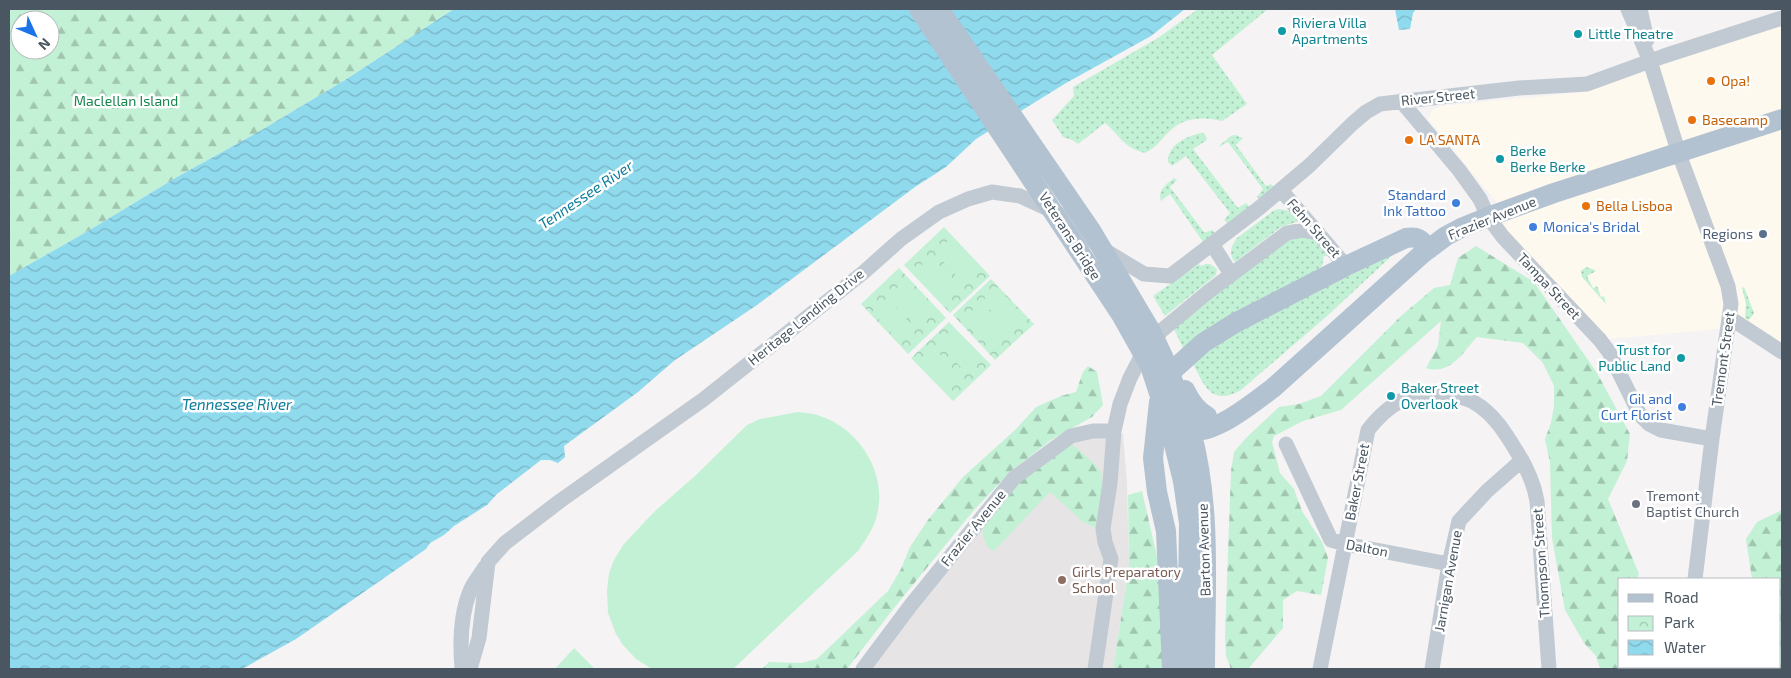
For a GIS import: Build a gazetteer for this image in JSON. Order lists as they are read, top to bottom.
{
  "streets": {
    "main road": ["Frazier Avenue", "Veterans Bridge", "Barton Avenue"],
    "street": [
      "River Street",
      "Fehn Street",
      "Tampa Street",
      "Heritage Landing Drive",
      "Tremont Street",
      "Baker Street",
      "Dalton",
      "Thompson Street",
      "Jarnigan Avenue"
    ]
  },
  "crossings": [
    ["River Street", "Fehn Street"],
    ["River Street", "Tampa Street"],
    ["River Street", "Heritage Landing Drive"],
    ["River Street", "Tremont Street"],
    ["Frazier Avenue", "Veterans Bridge"],
    ["Frazier Avenue", "Tampa Street"],
    ["Frazier Avenue", "Tremont Street"],
    ["Frazier Avenue", "Barton Avenue"],
    ["Veterans Bridge", "Barton Avenue"],
    ["Tampa Street", "Tremont Street"],
    ["Baker Street", "Dalton"],
    ["Baker Street", "Thompson Street"],
    ["Baker Street", "Jarnigan Avenue"],
    ["Dalton", "Jarnigan Avenue"],
    ["Thompson Street", "Jarnigan Avenue"]
  ],
  "water": ["Tennessee River"],
  "parks": ["Maclellan Island"],
  "places": [
    "Riviera Villa Apartments",
    "Little Theatre",
    "Opa!",
    "Basecamp",
    "LA SANTA",
    "Berke Berke Berke",
    "Standard Ink Tattoo",
    "Bella Lisboa",
    "Monica's Bridal",
    "Regions",
    "Trust for Public Land",
    "Baker Street Overlook",
    "Gil and Curt Florist",
    "Tremont Baptist Church",
    "Girls Preparatory School"
  ],
  "legend": ["Road", "Park", "Water"],
  "north": "bottom right"
}
